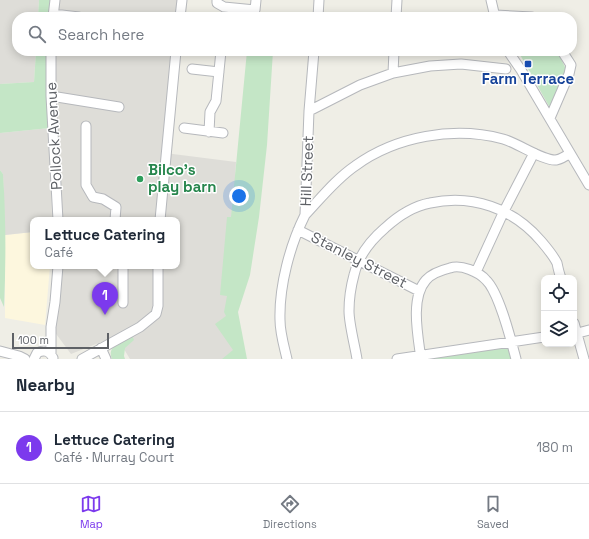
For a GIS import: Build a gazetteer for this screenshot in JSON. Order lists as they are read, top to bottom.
{
  "streets": {
    "street": ["Pollock Avenue", "Hill Street", "Stanley Street"]
  },
  "crossings": [
    ["Hill Street", "Stanley Street"]
  ],
  "places": {
    "transit": ["Farm Terrace"],
    "other": ["Bilco's play barn"]
  },
  "scale_bar": "100 m",
  "page": {
    "search": "Search here",
    "popup": ["Lettuce Catering", "Café"],
    "pins": "1",
    "scale": "100 m",
    "heading": "Nearby",
    "list": [
      {
        "mark": "1",
        "name": "Lettuce Catering",
        "note": "Café · Murray Court",
        "value": "180 m"
      }
    ],
    "nav": ["Map", "Directions", "Saved"]
  }
}
